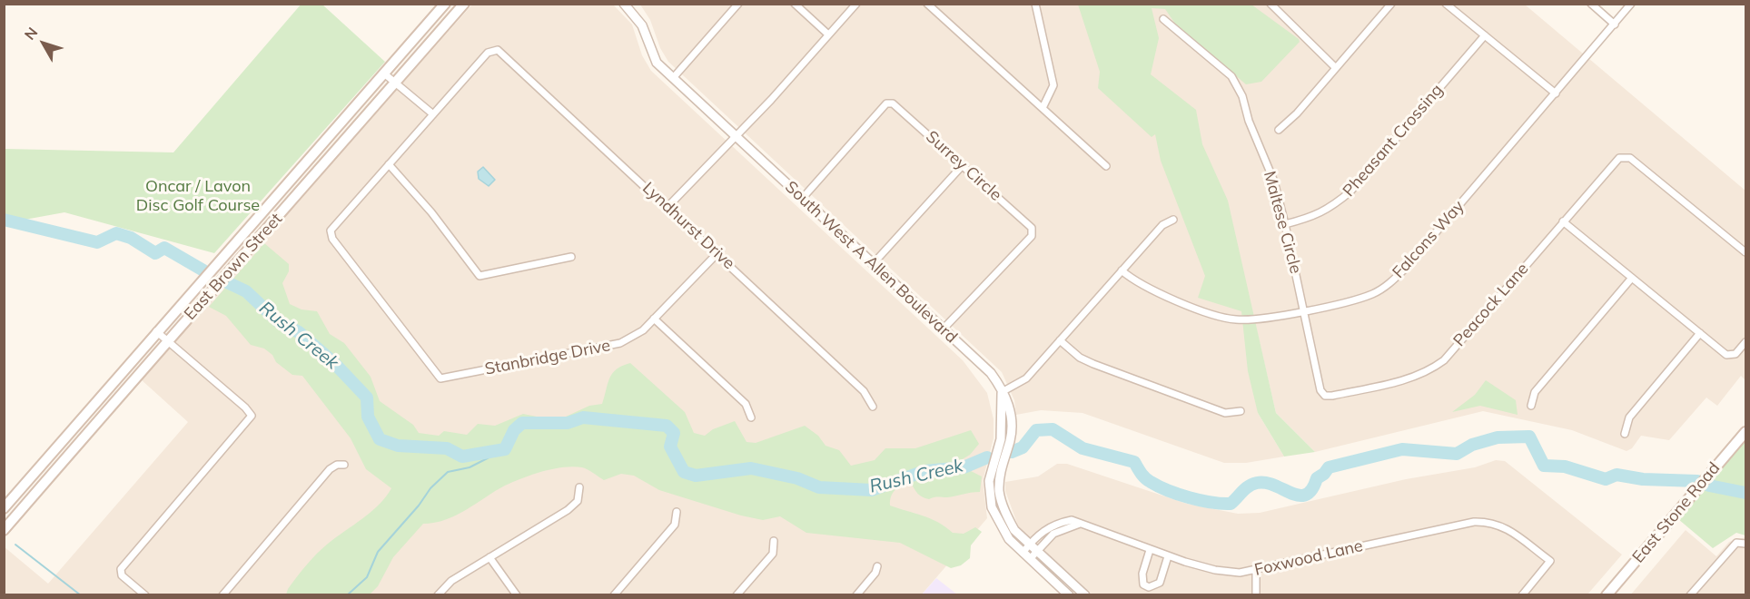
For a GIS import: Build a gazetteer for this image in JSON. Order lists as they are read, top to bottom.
{
  "streets": {
    "main road": ["East Brown Street", "East Stone Road"],
    "street": [
      "Pheasant Crossing",
      "Surrey Circle",
      "Maltese Circle",
      "Lyndhurst Drive",
      "Falcons Way",
      "South West A Allen Boulevard",
      "Peacock Lane",
      "Stanbridge Drive",
      "Foxwood Lane"
    ]
  },
  "crossings": [
    ["Pheasant Crossing", "Maltese Circle"],
    ["Surrey Circle", "South West A Allen Boulevard"],
    ["Maltese Circle", "Falcons Way"],
    ["Maltese Circle", "Peacock Lane"],
    ["Lyndhurst Drive", "Stanbridge Drive"]
  ],
  "water": ["Rush Creek"],
  "parks": ["Oncar / Lavon Disc Golf Course"],
  "north": "top left"
}
